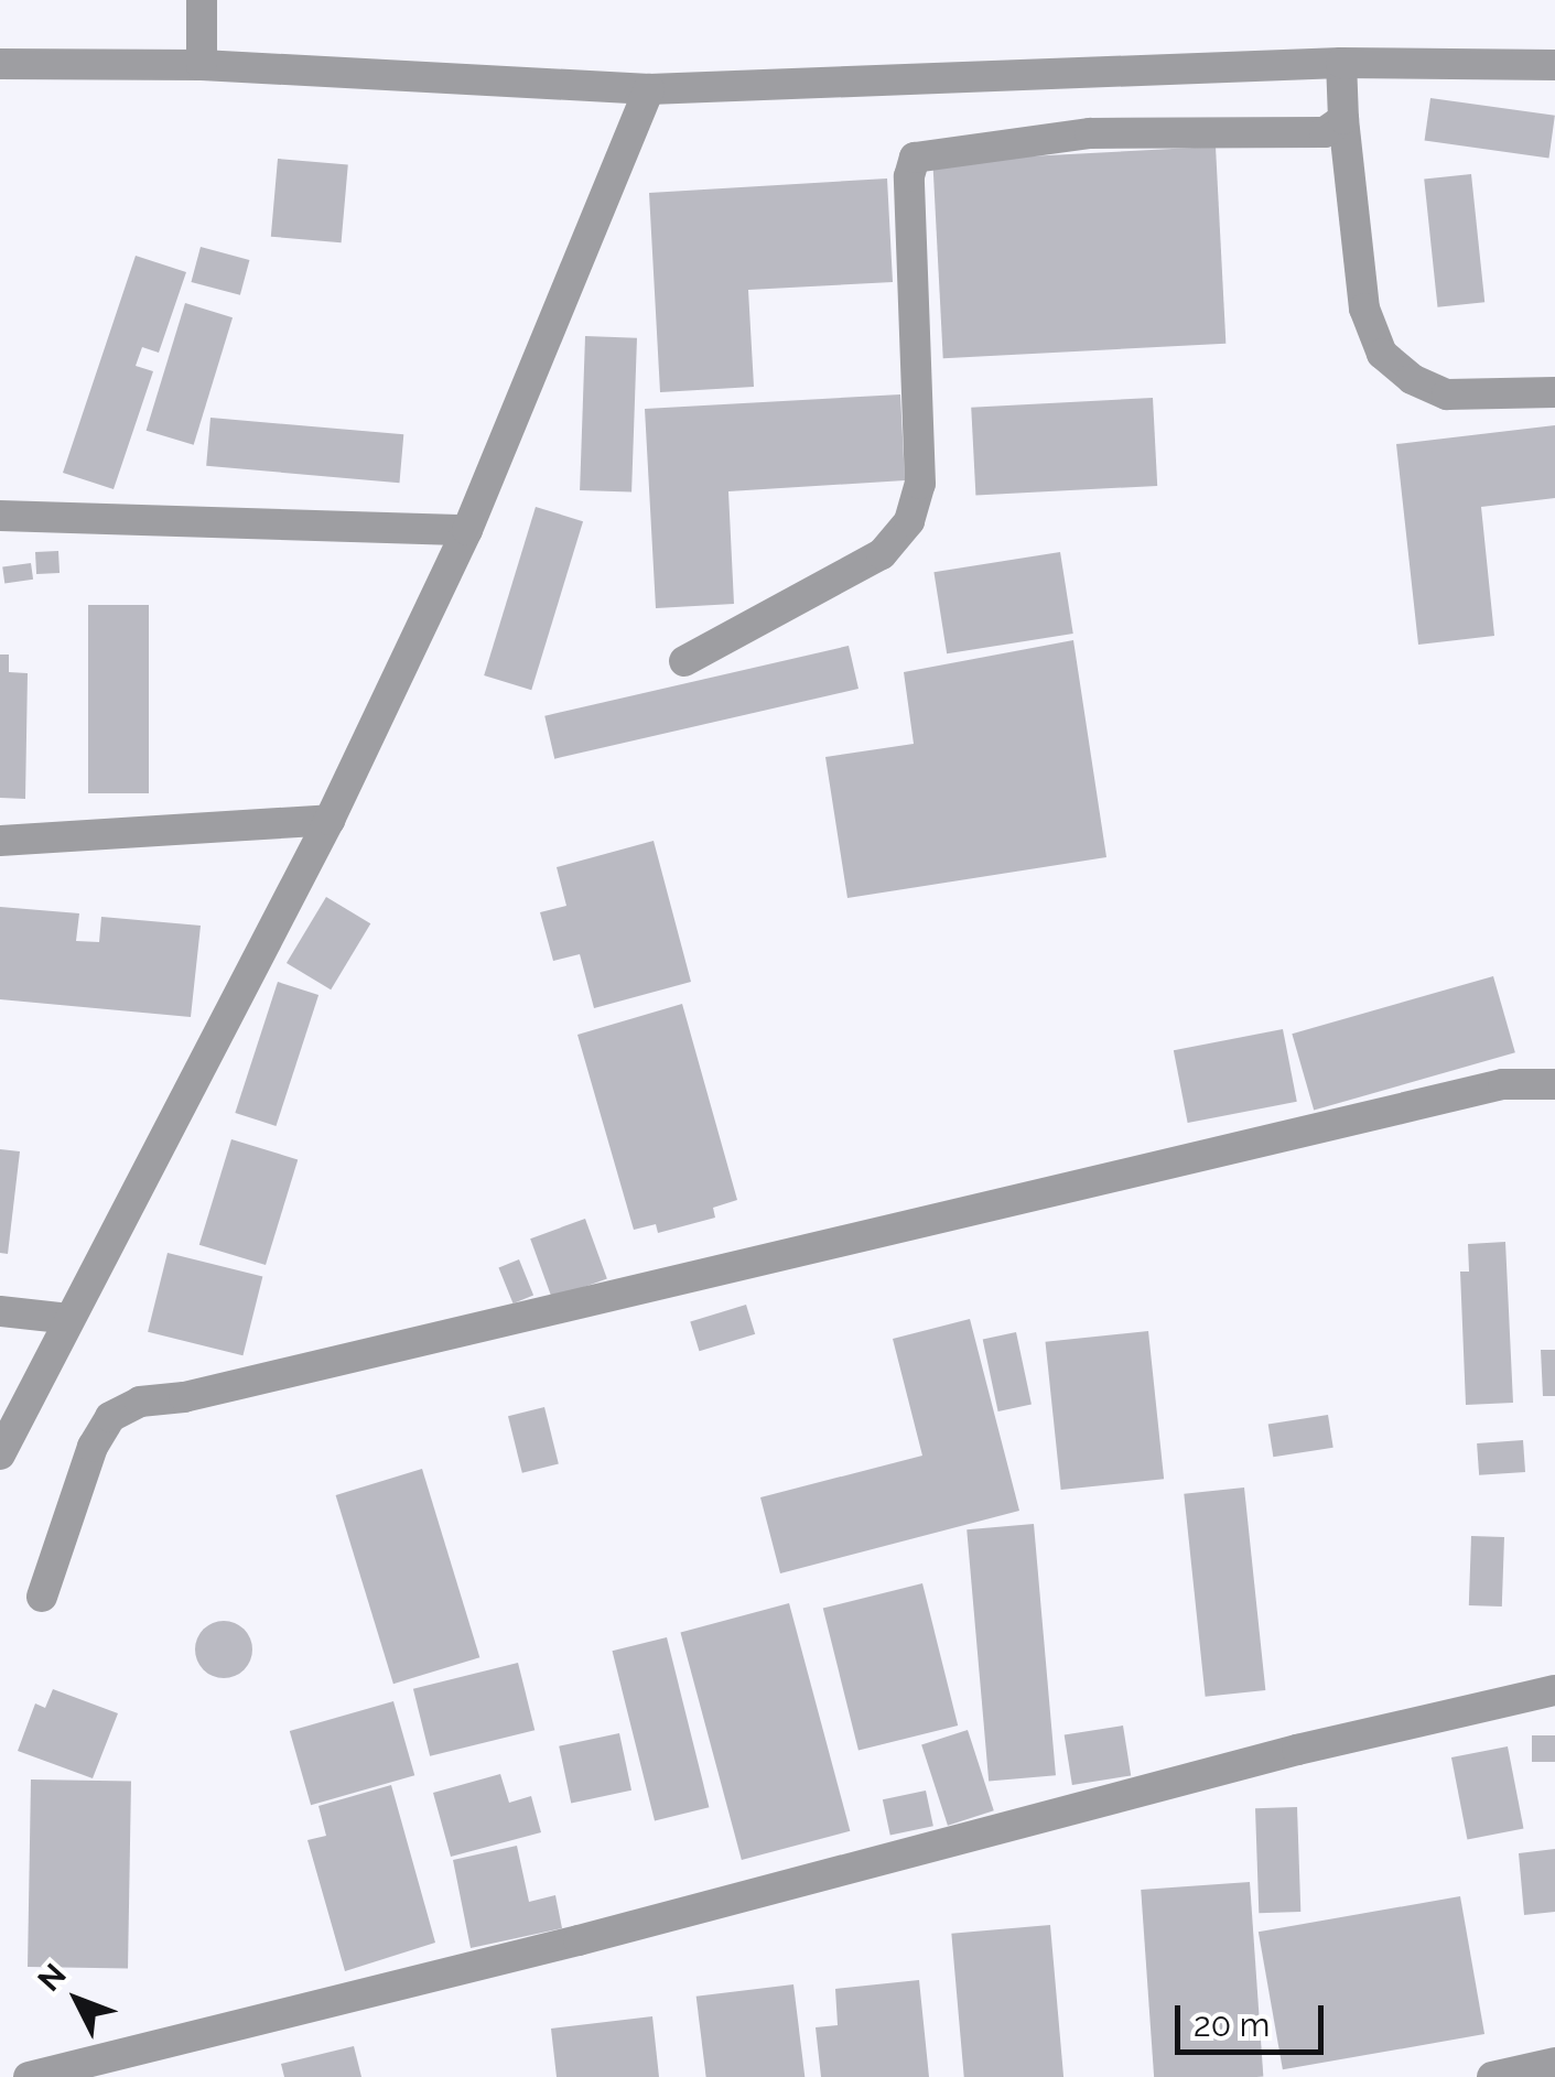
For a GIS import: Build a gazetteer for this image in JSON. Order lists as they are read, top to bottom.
{
  "scale_bar": "20 m",
  "north": "top left"
}
